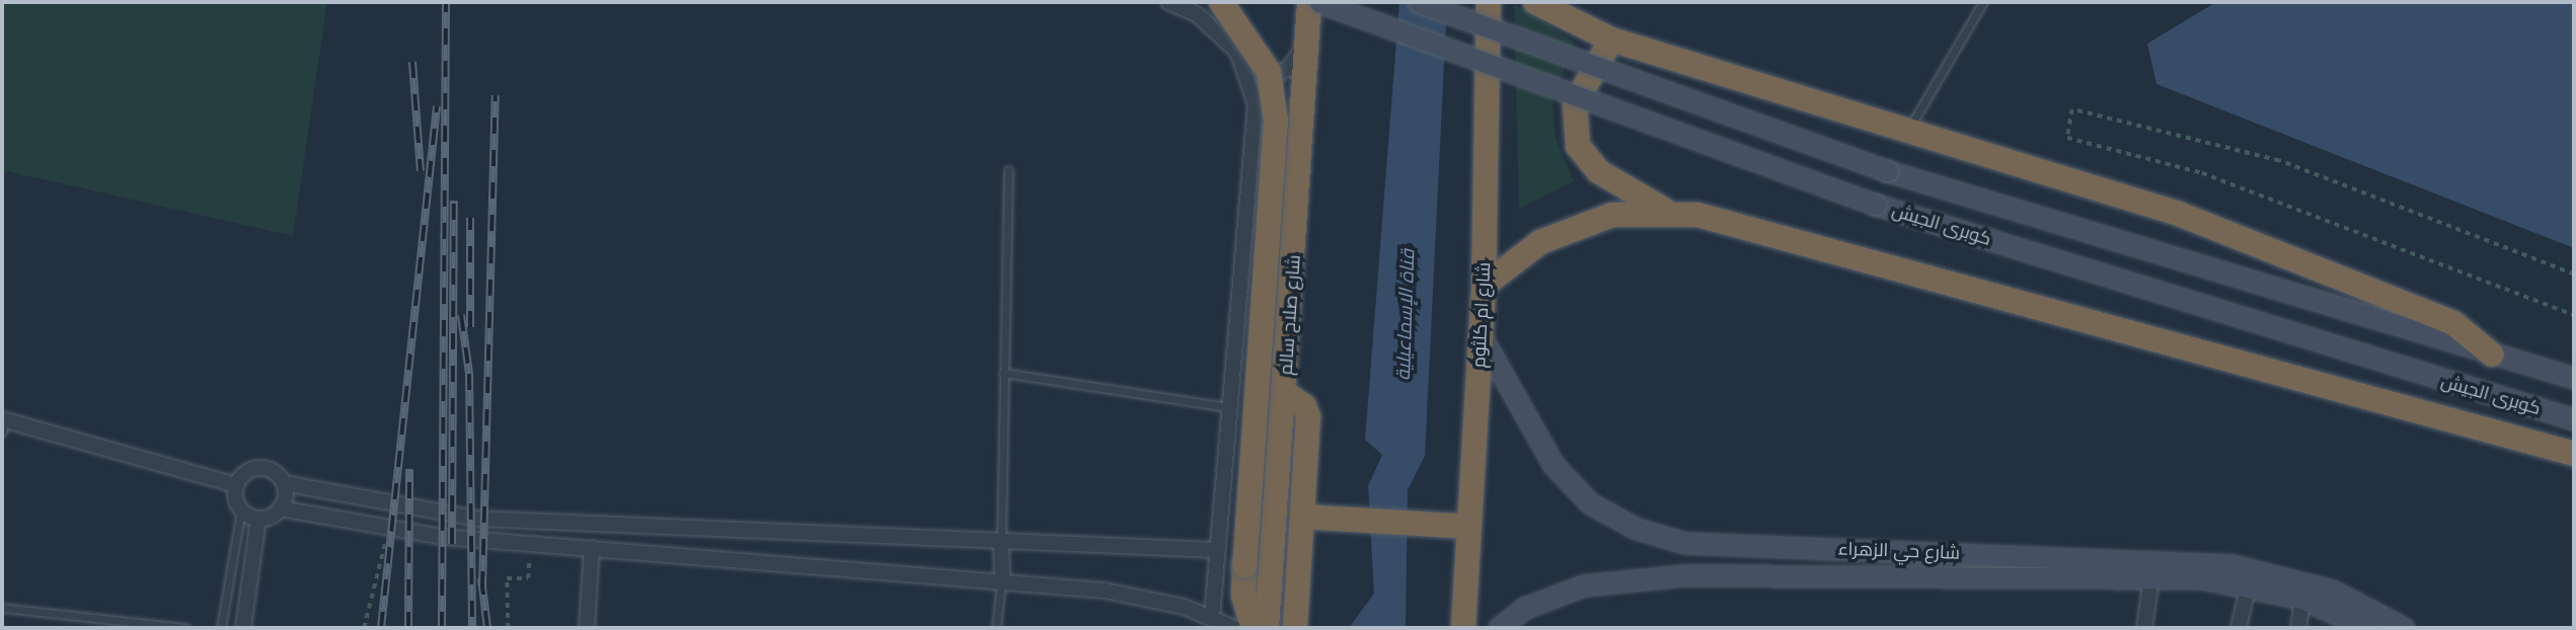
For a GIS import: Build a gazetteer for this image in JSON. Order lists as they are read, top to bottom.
{
  "streets": {
    "highway": ["شارع صلاح سالم", "شارع ام كلثوم"],
    "main road": ["كوبرى الجيش", "شارع حي الزهراء"]
  },
  "crossings": [
    ["شارع ام كلثوم", "شارع حي الزهراء"]
  ],
  "water": ["قناة الإسماعيلية"]
}
